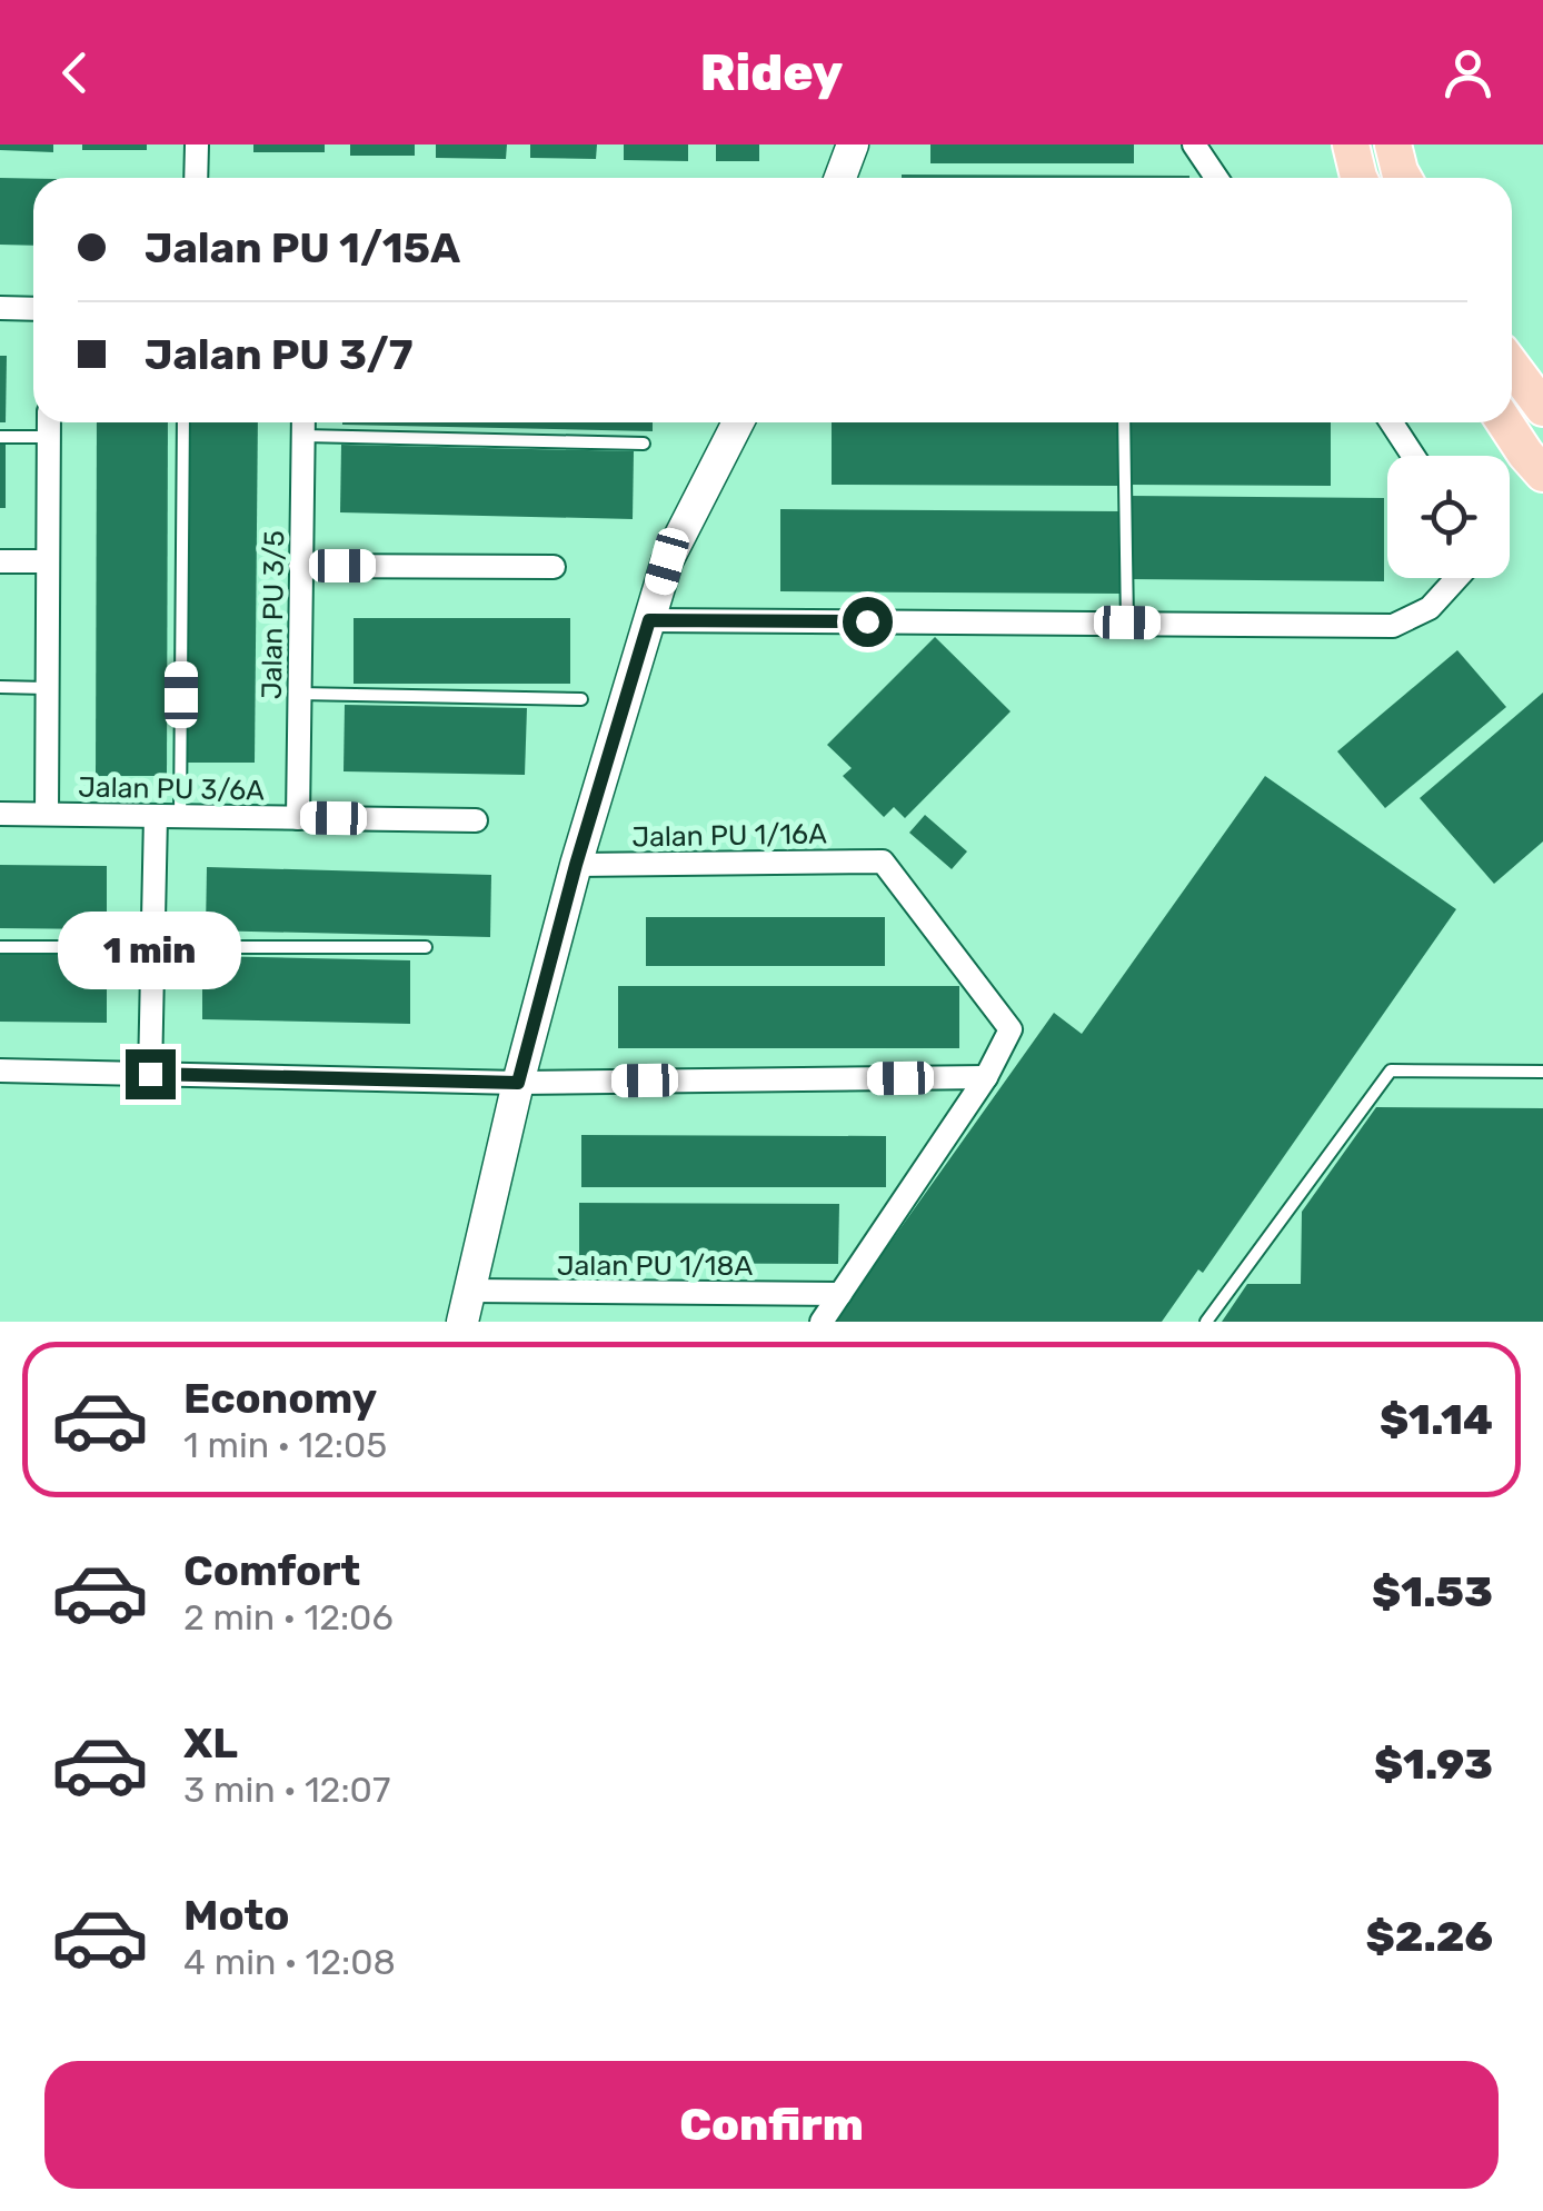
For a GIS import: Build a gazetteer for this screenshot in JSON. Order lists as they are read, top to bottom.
{
  "streets": {
    "street": [
      "Jalan PU 3/5",
      "Jalan PU 3/6A",
      "Jalan PU 1/16A",
      "Jalan PU 1/18A"
    ]
  },
  "crossings": [
    ["Jalan PU 3/5", "Jalan PU 3/6A"]
  ],
  "page": {
    "header": "Ridey",
    "banner": ["Jalan PU 1/15A", "Jalan PU 3/7"],
    "bubble": "1 min",
    "list": [
      {
        "name": "Economy",
        "note": "1 min · 12:05",
        "value": "$1.14"
      },
      {
        "name": "Comfort",
        "note": "2 min · 12:06",
        "value": "$1.53"
      },
      {
        "name": "XL",
        "note": "3 min · 12:07",
        "value": "$1.93"
      },
      {
        "name": "Moto",
        "note": "4 min · 12:08",
        "value": "$2.26"
      }
    ],
    "buttons": "Confirm"
  }
}
